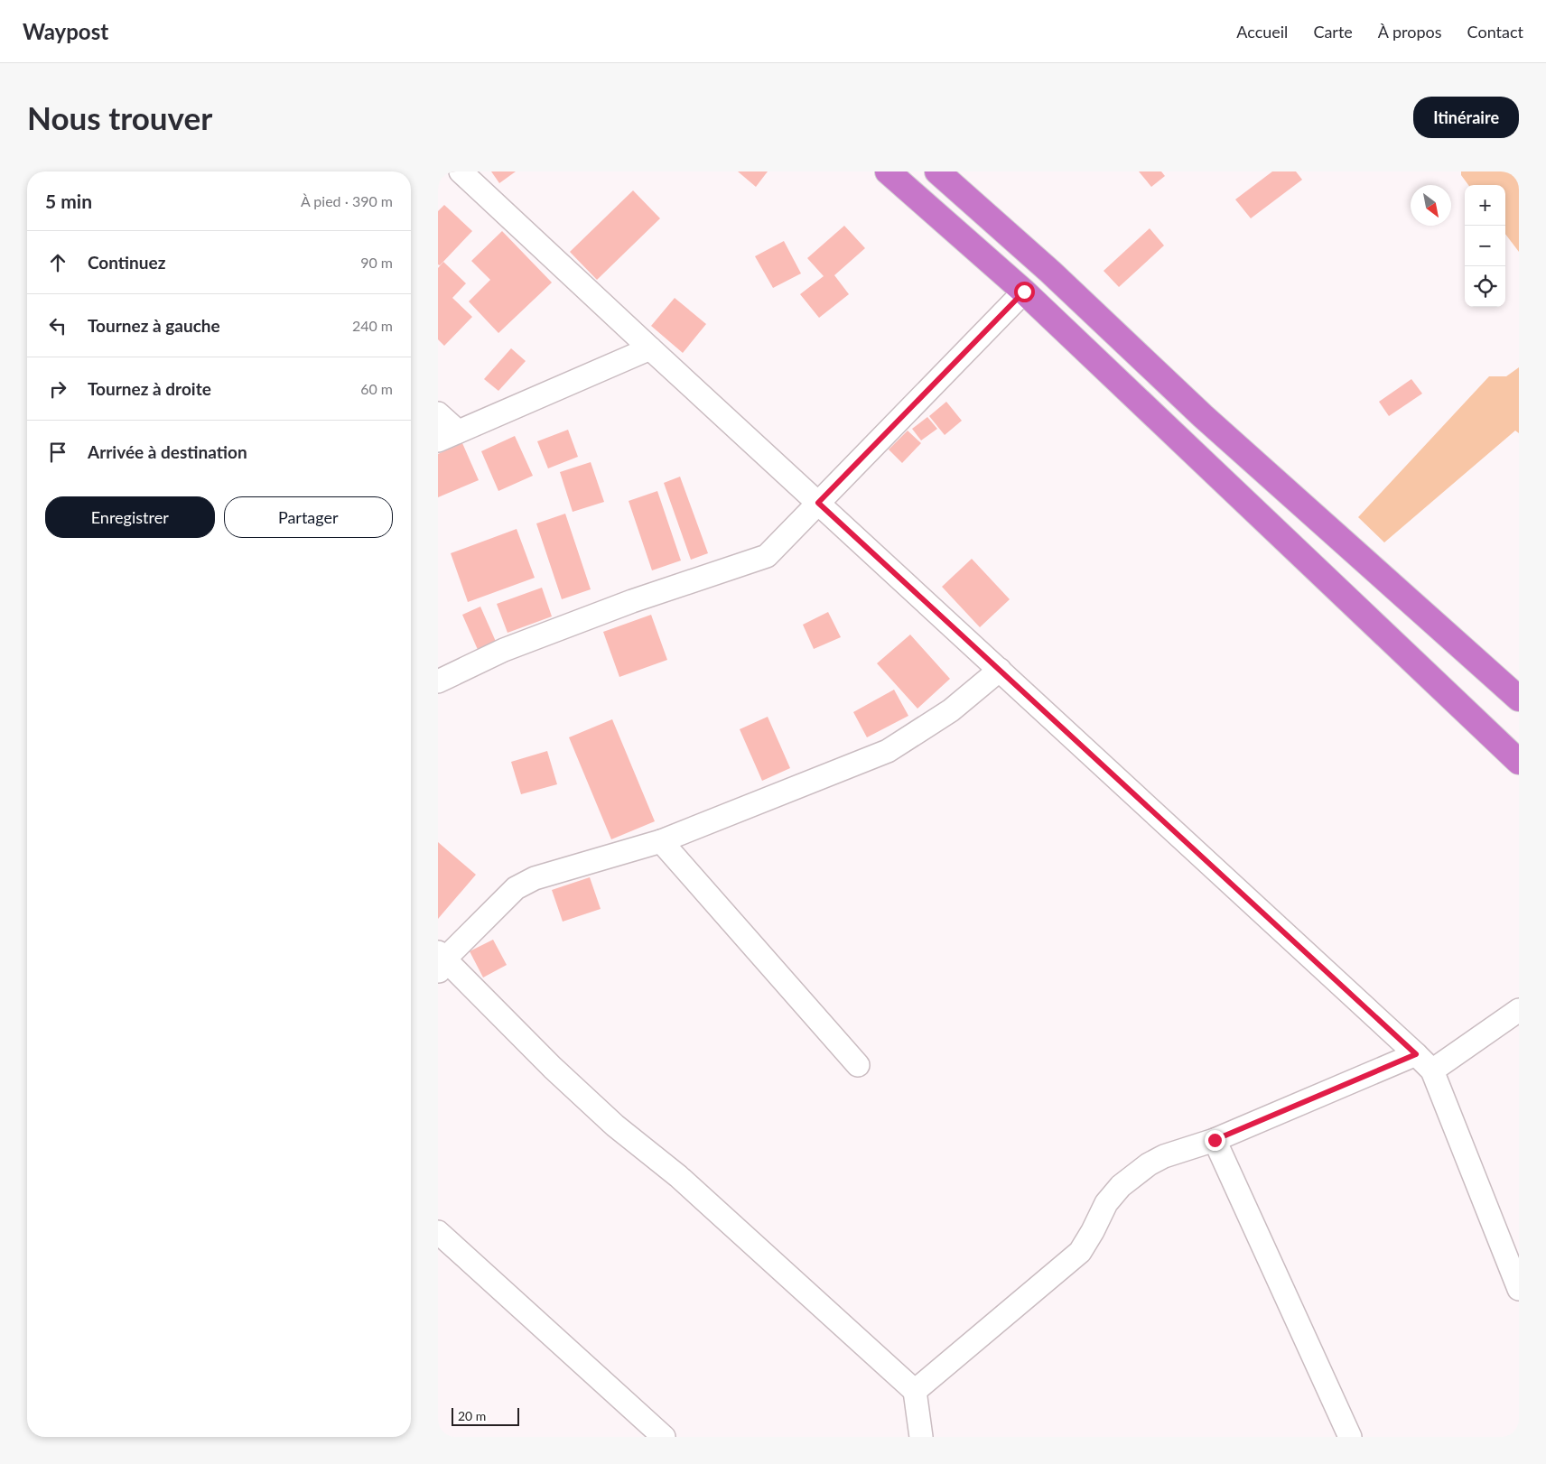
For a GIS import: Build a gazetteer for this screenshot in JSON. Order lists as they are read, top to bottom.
{
  "scale_bar": "20 m",
  "north": "bottom right",
  "page": {
    "header": "Waypost",
    "nav": [
      "Accueil",
      "Carte",
      "À propos",
      "Contact"
    ],
    "buttons": [
      "Itinéraire",
      ["Enregistrer", "Partager"]
    ],
    "title": "Nous trouver",
    "heading": ["5 min", "À pied · 390 m"],
    "map_buttons": ["+", "−"],
    "list": [
      ["Continuez", "90 m"],
      ["Tournez à gauche", "240 m"],
      ["Tournez à droite", "60 m"],
      "Arrivée à destination"
    ],
    "scale": "20 m"
  }
}
